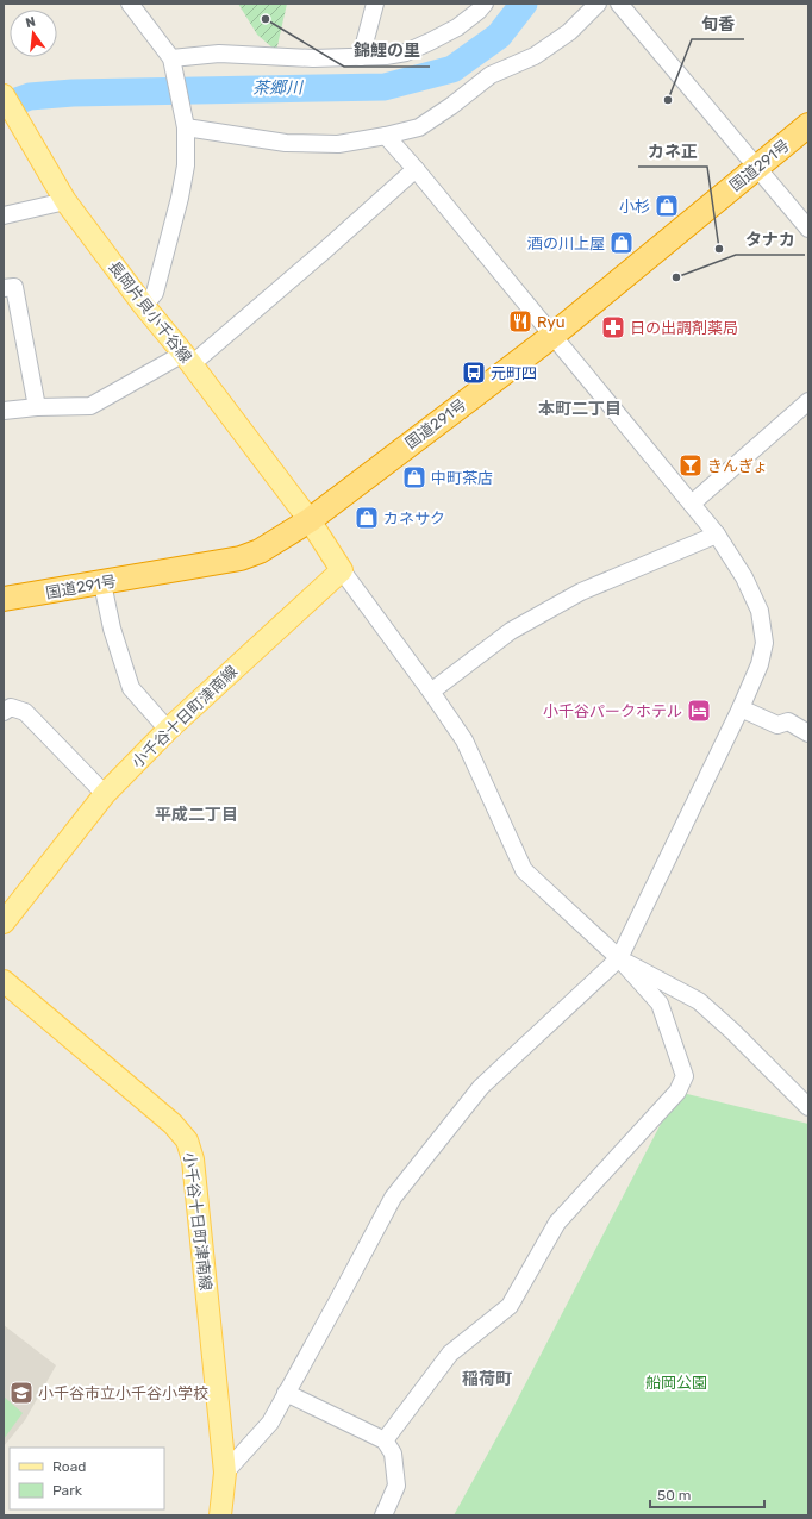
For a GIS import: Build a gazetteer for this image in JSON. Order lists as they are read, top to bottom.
{
  "streets": {
    "highway": ["国道291号"],
    "main road": ["長岡片貝小千谷線", "小千谷十日町津南線"]
  },
  "crossings": [
    ["国道291号", "長岡片貝小千谷線"]
  ],
  "districts": ["本町二丁目", "平成二丁目", "稲荷町"],
  "water": ["茶郷川"],
  "parks": ["船岡公園"],
  "places": {
    "other": [
      "錦鯉の里",
      "旬香",
      "カネ正",
      "タナカ"
    ],
    "shop": [
      "小杉",
      "酒の川上屋",
      "中町茶店",
      "カネサク"
    ],
    "restaurant": ["Ryu"],
    "pharmacy": ["日の出調剤薬局"],
    "bus stop": ["元町四"],
    "bar": ["きんぎょ"],
    "hotel": ["小千谷パークホテル"],
    "school or university": ["小千谷市立小千谷小学校"]
  },
  "legend": ["Road", "Park"],
  "scale_bar": "50 m",
  "north": "top"
}
